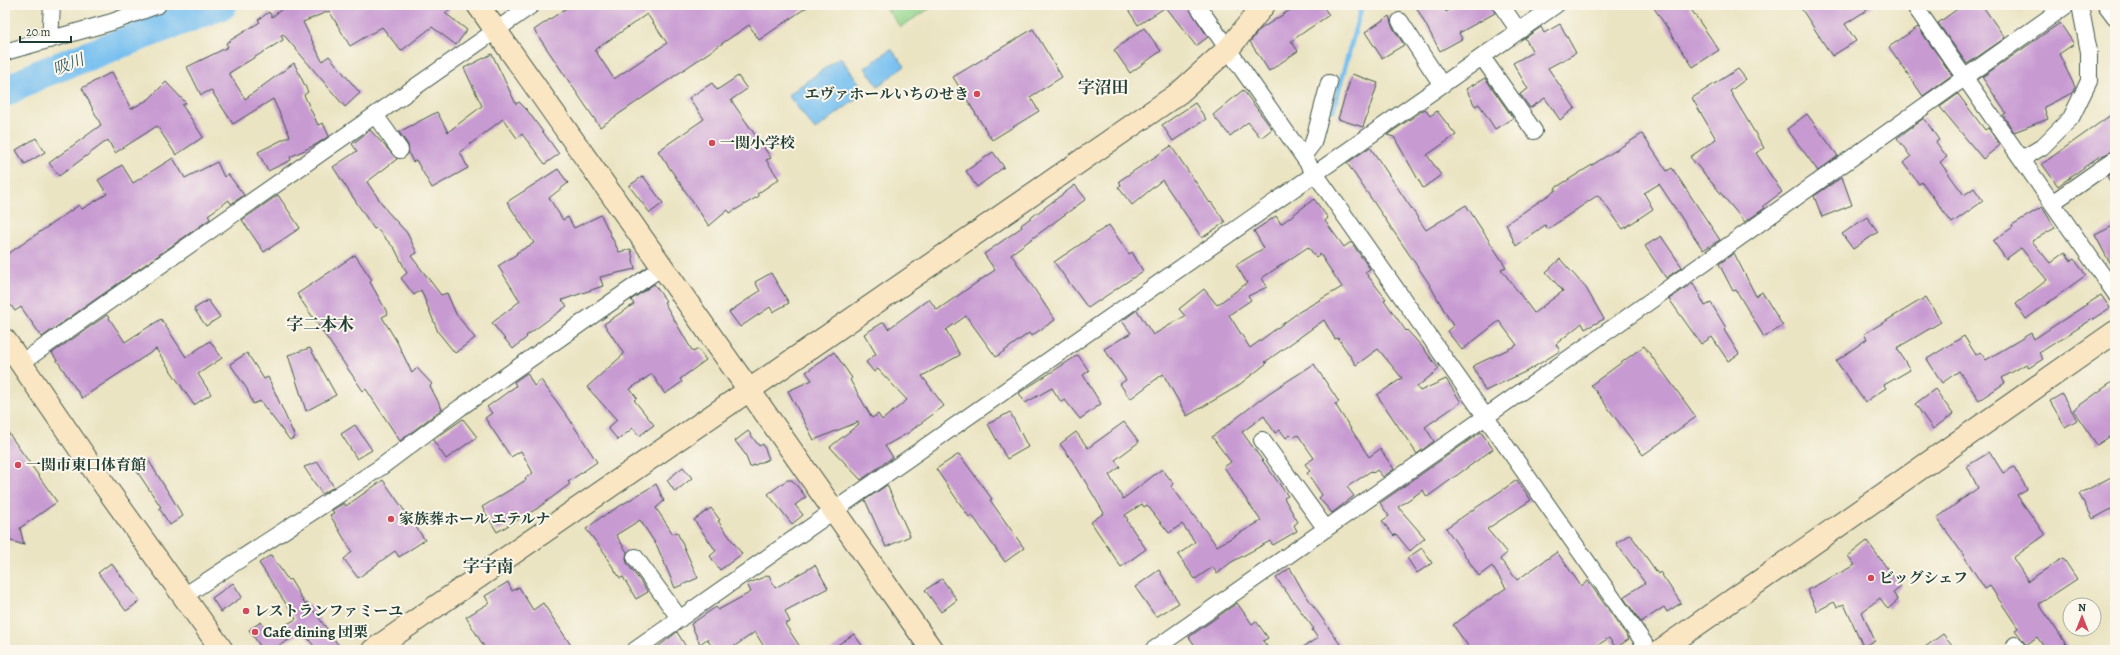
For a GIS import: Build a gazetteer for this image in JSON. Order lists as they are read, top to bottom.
{
  "districts": ["字沼田", "字二本木", "字宇南"],
  "water": ["吸川"],
  "places": [
    "エヴァホールいちのせき",
    "一関小学校",
    "一関市東口体育館",
    "家族葬ホール エテルナ",
    "ビッグシェフ",
    "レストランファミーユ",
    "Cafe dining 団栗"
  ],
  "scale_bar": "20 m",
  "north": "top"
}
